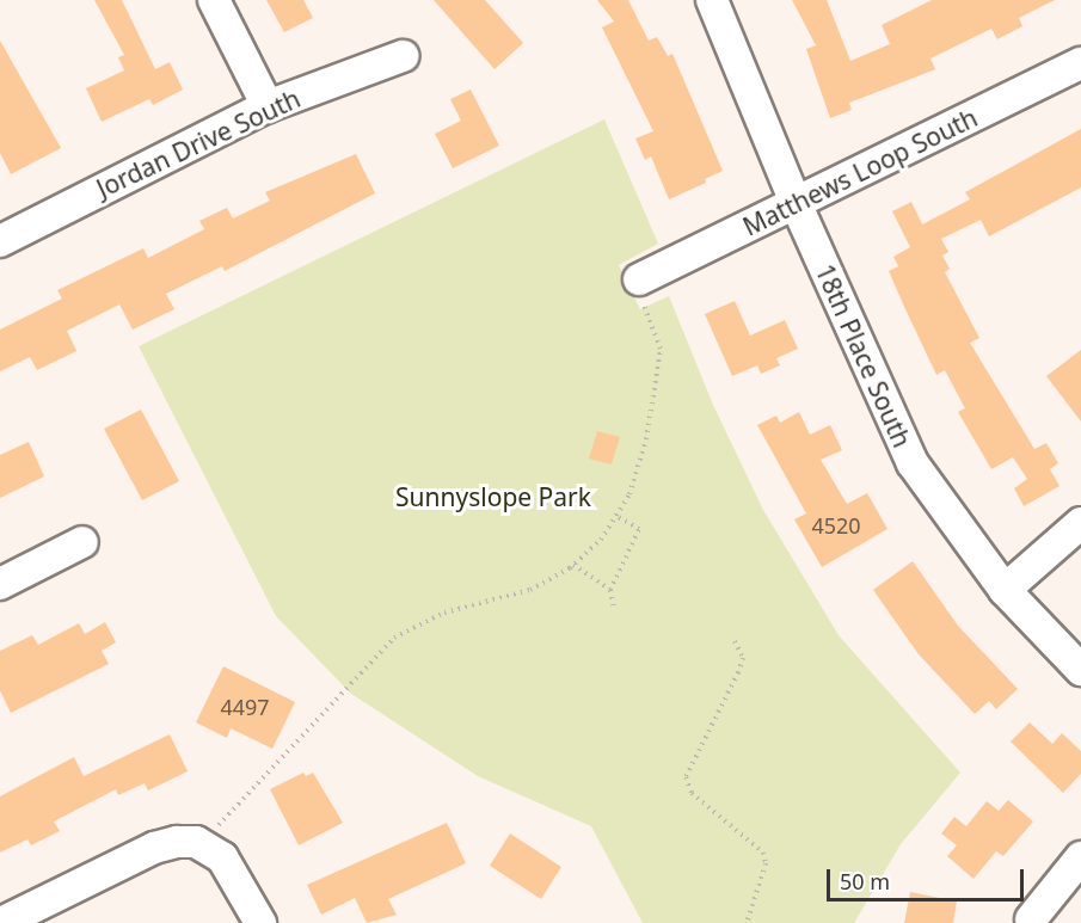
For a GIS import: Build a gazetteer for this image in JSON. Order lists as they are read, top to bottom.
{
  "streets": {
    "street": ["Jordan Drive South", "Matthews Loop South", "18th Place South"]
  },
  "crossings": [
    ["Matthews Loop South", "18th Place South"]
  ],
  "parks": ["Sunnyslope Park"],
  "house_numbers": ["4520", "4497"],
  "scale_bar": "50 m"
}
